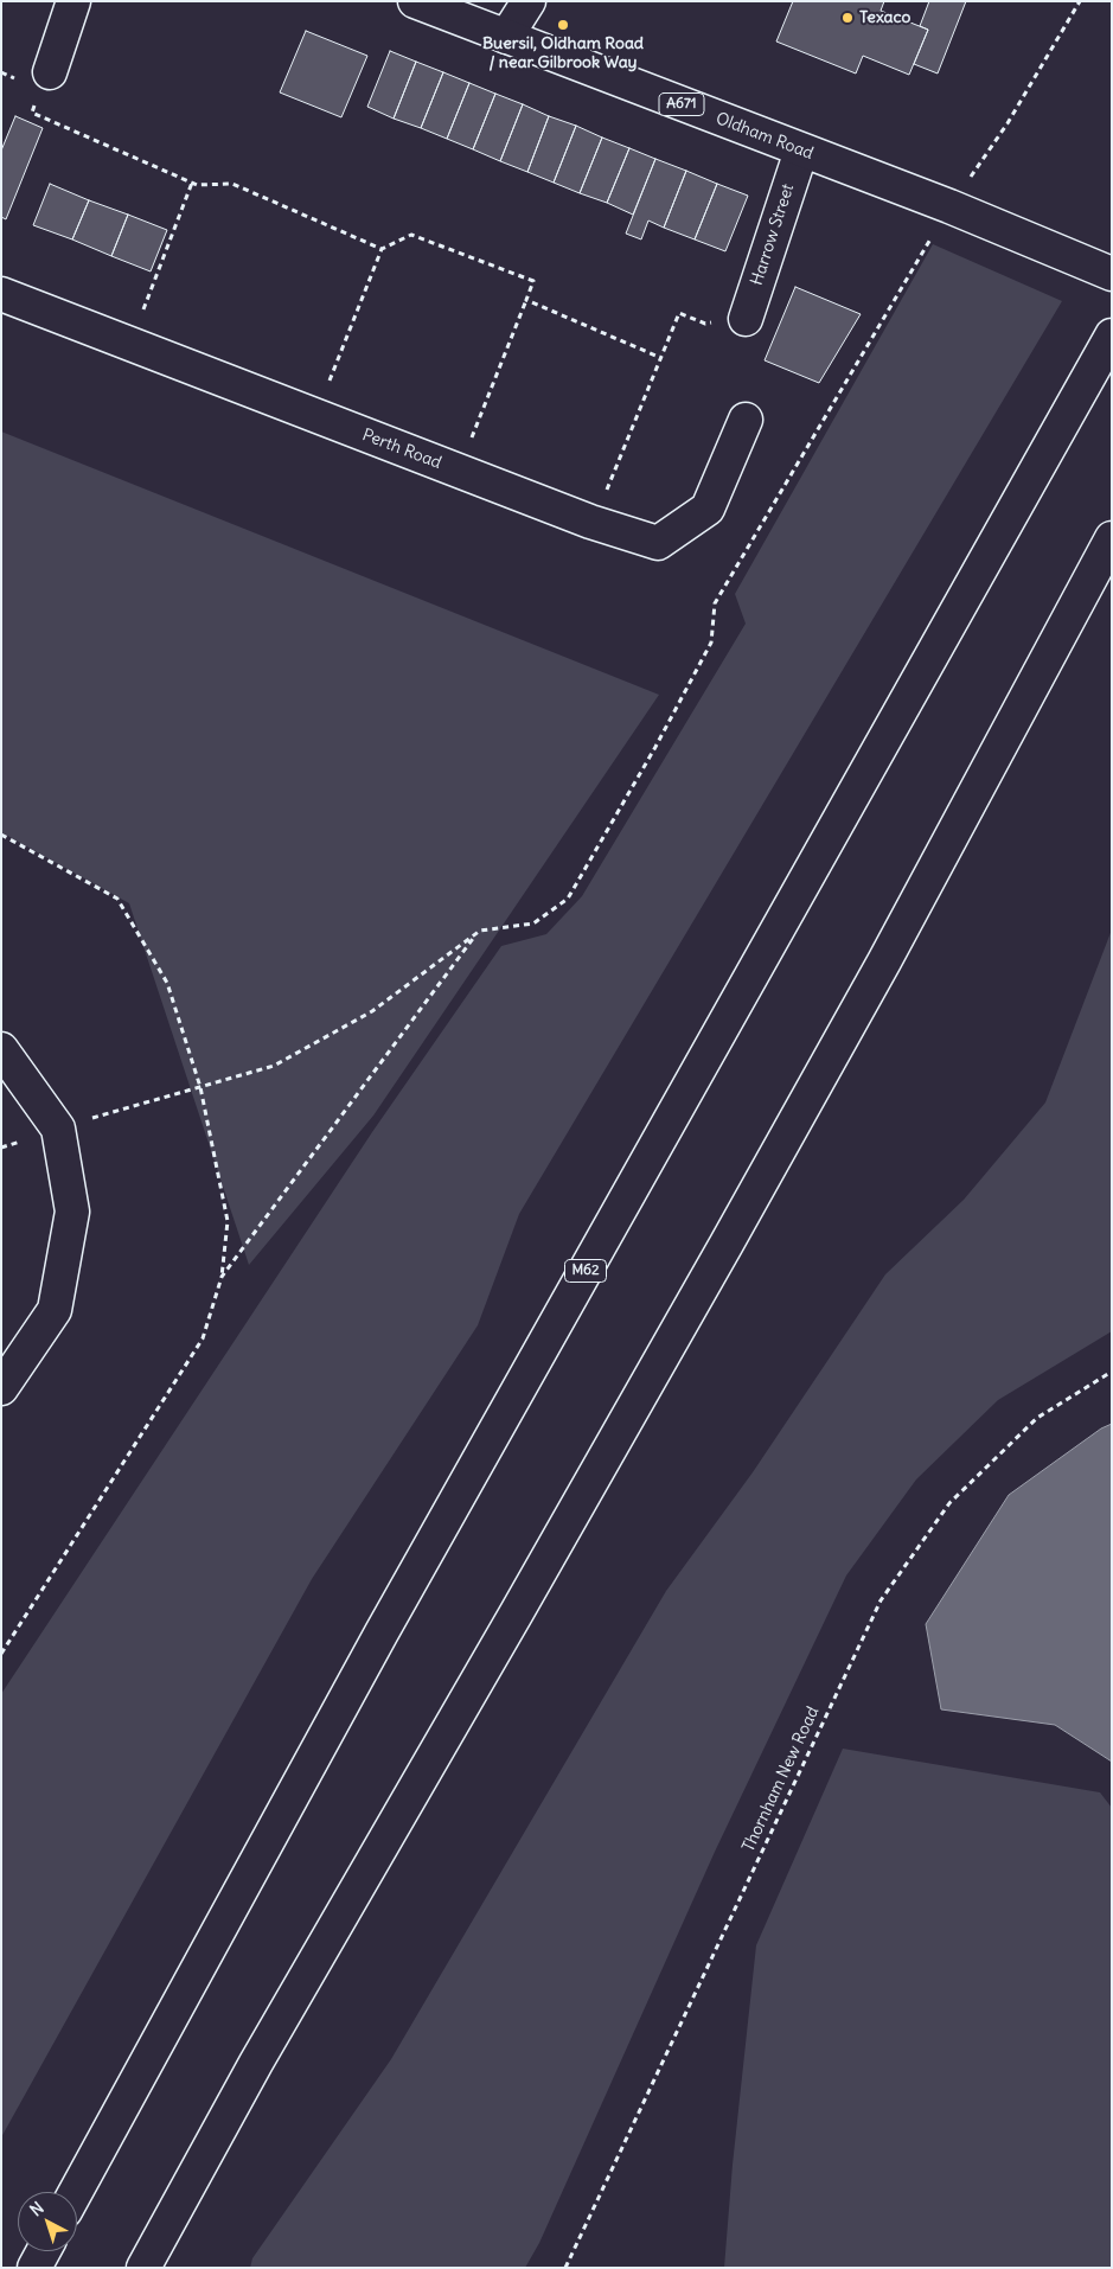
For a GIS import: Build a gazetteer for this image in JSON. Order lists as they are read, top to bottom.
{
  "streets": {
    "main road": [
      "A671",
      "Oldham Road",
      "Harrow Street",
      "Perth Road",
      "M62"
    ],
    "path": ["Thornham New Road"]
  },
  "crossings": [
    ["Oldham Road", "Harrow Street"]
  ],
  "places": ["Texaco", "Buersil, Oldham Road / near Gilbrook Way"],
  "north": "top left"
}
